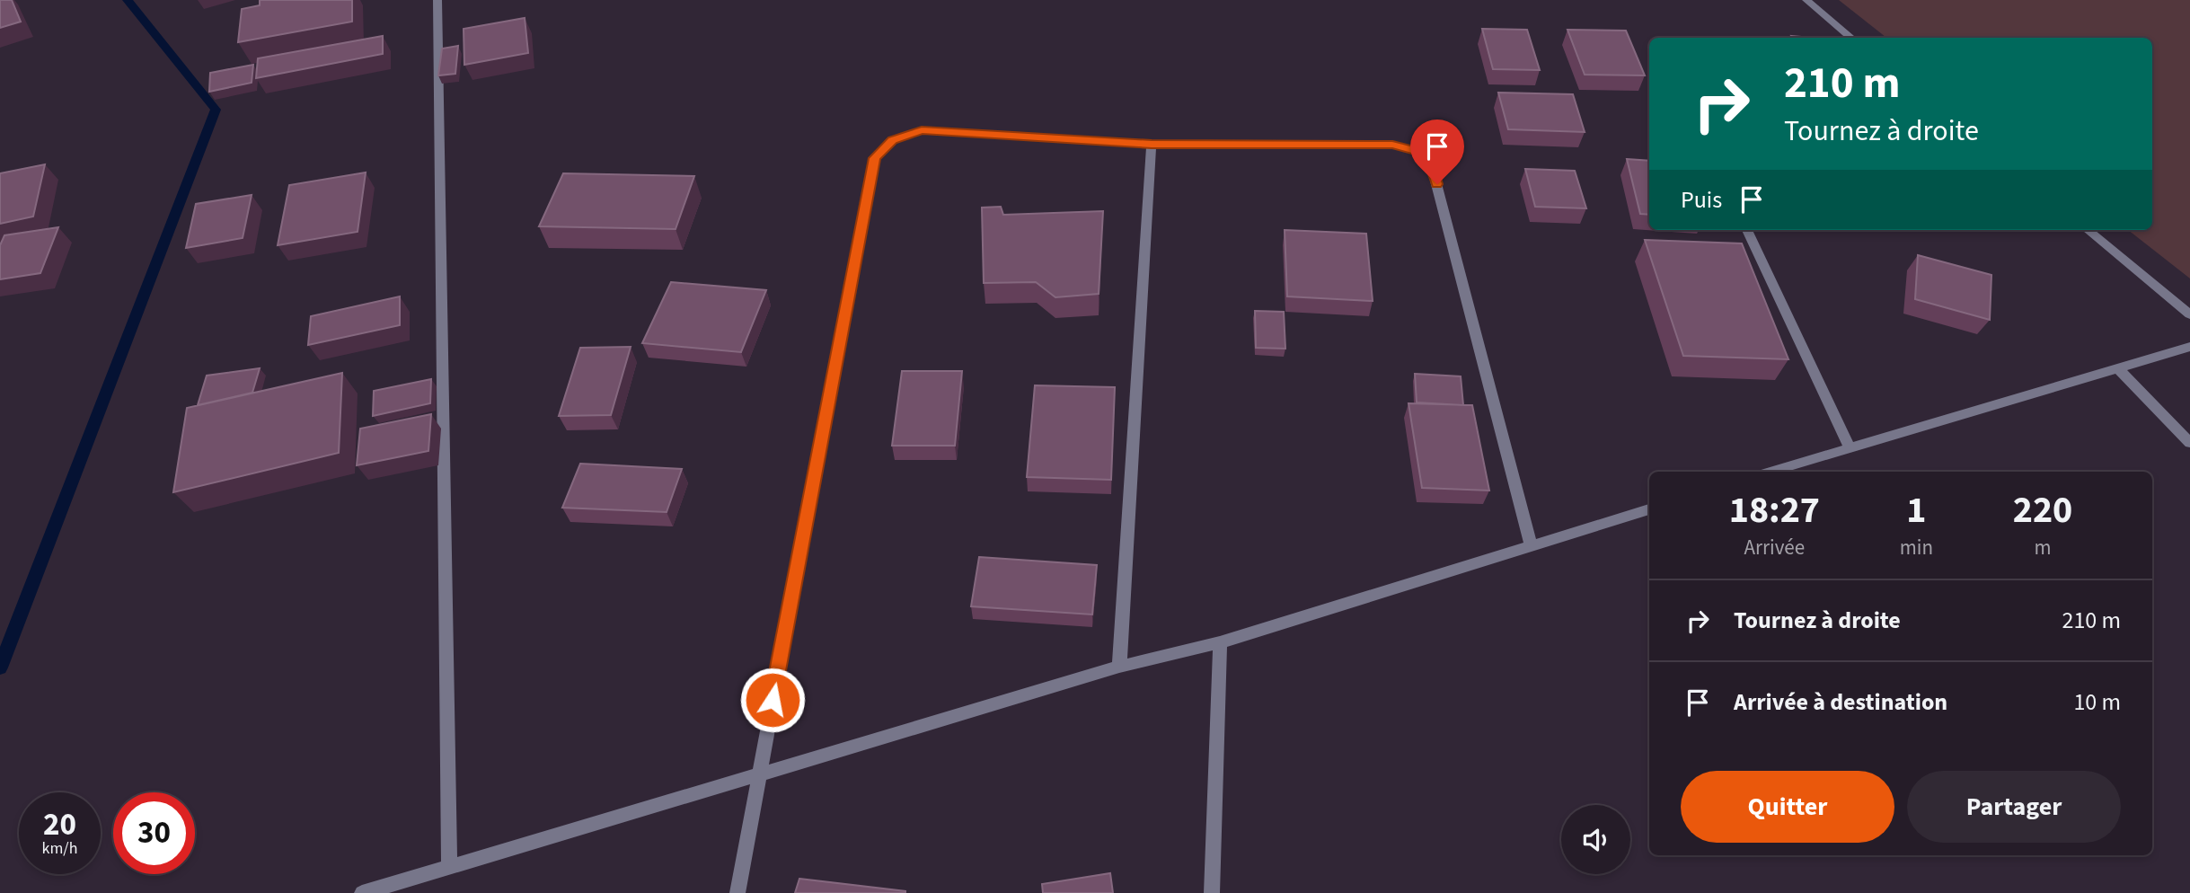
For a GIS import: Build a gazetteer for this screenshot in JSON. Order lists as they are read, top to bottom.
{
  "page": {
    "turn": ["210 m", "Tournez à droite"],
    "then": "Puis",
    "eta": [
      "18:27",
      "Arrivée",
      "1",
      "min",
      "220",
      "m"
    ],
    "list": [
      {
        "name": "Tournez à droite",
        "value": "210 m"
      },
      {
        "name": "Arrivée à destination",
        "value": "10 m"
      }
    ],
    "buttons": ["Quitter", "Partager"],
    "speed": "20 km/h",
    "limit": "30"
  }
}
